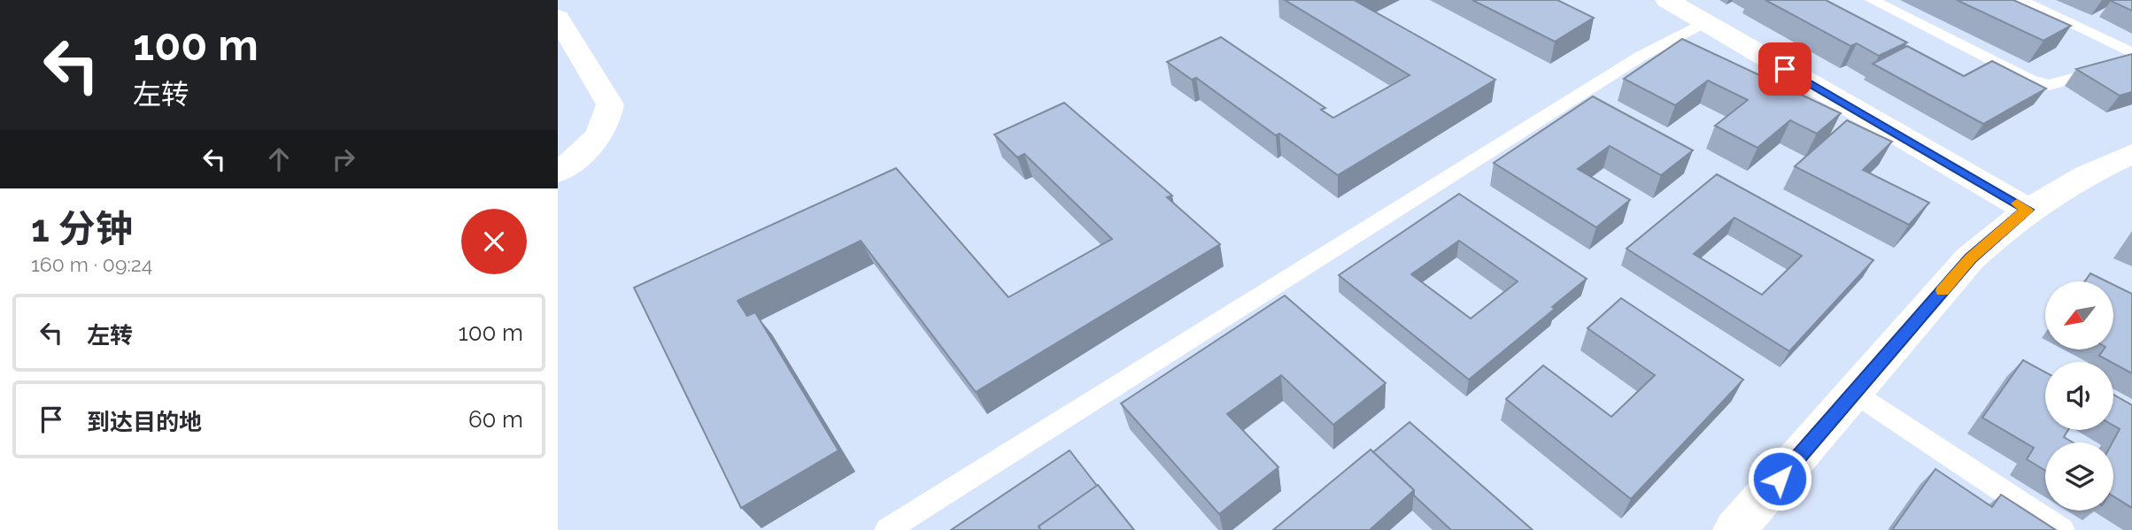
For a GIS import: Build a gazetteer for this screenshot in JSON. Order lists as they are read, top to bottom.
{
  "north": "bottom left",
  "page": {
    "turn": ["100 m", "左转"],
    "heading": ["1 分钟", "160 m · 09:24"],
    "list": [
      {
        "name": "左转",
        "value": "100 m"
      },
      {
        "name": "到达目的地",
        "value": "60 m"
      }
    ]
  }
}
